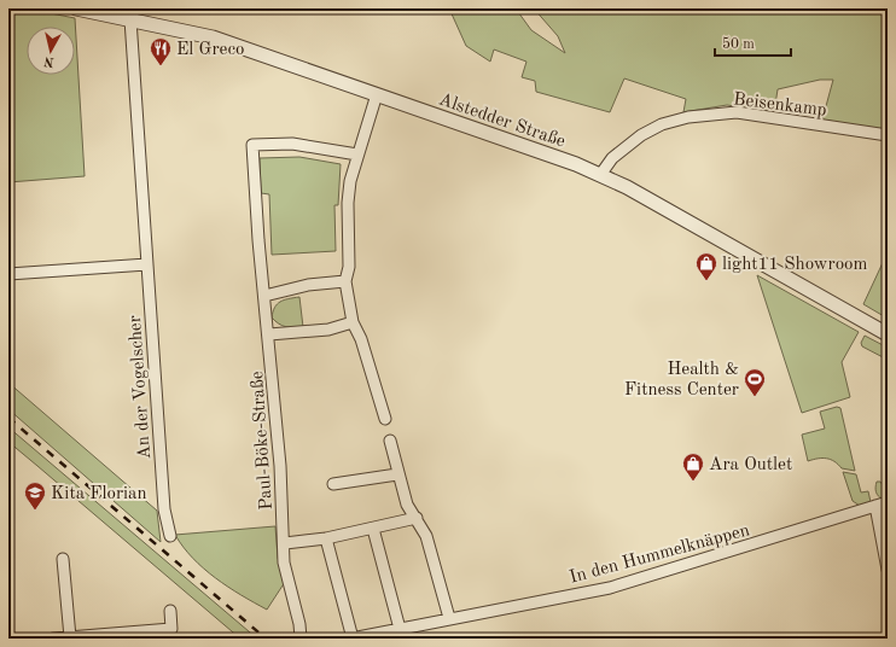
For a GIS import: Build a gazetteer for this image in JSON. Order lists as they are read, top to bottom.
{
  "streets": {
    "street": [
      "Beisenkamp",
      "Alstedder Straße",
      "An der Vogelscher",
      "Paul-Böke-Straße",
      "In den Hummelknäppen"
    ]
  },
  "crossings": [
    ["Beisenkamp", "Alstedder Straße"],
    ["Alstedder Straße", "An der Vogelscher"]
  ],
  "places": {
    "restaurant": ["El Greco"],
    "shop": ["light11 Showroom", "Ara Outlet"],
    "sports": ["Health & Fitness Center"],
    "school or university": ["Kita Florian"]
  },
  "scale_bar": "50 m",
  "north": "bottom"
}
